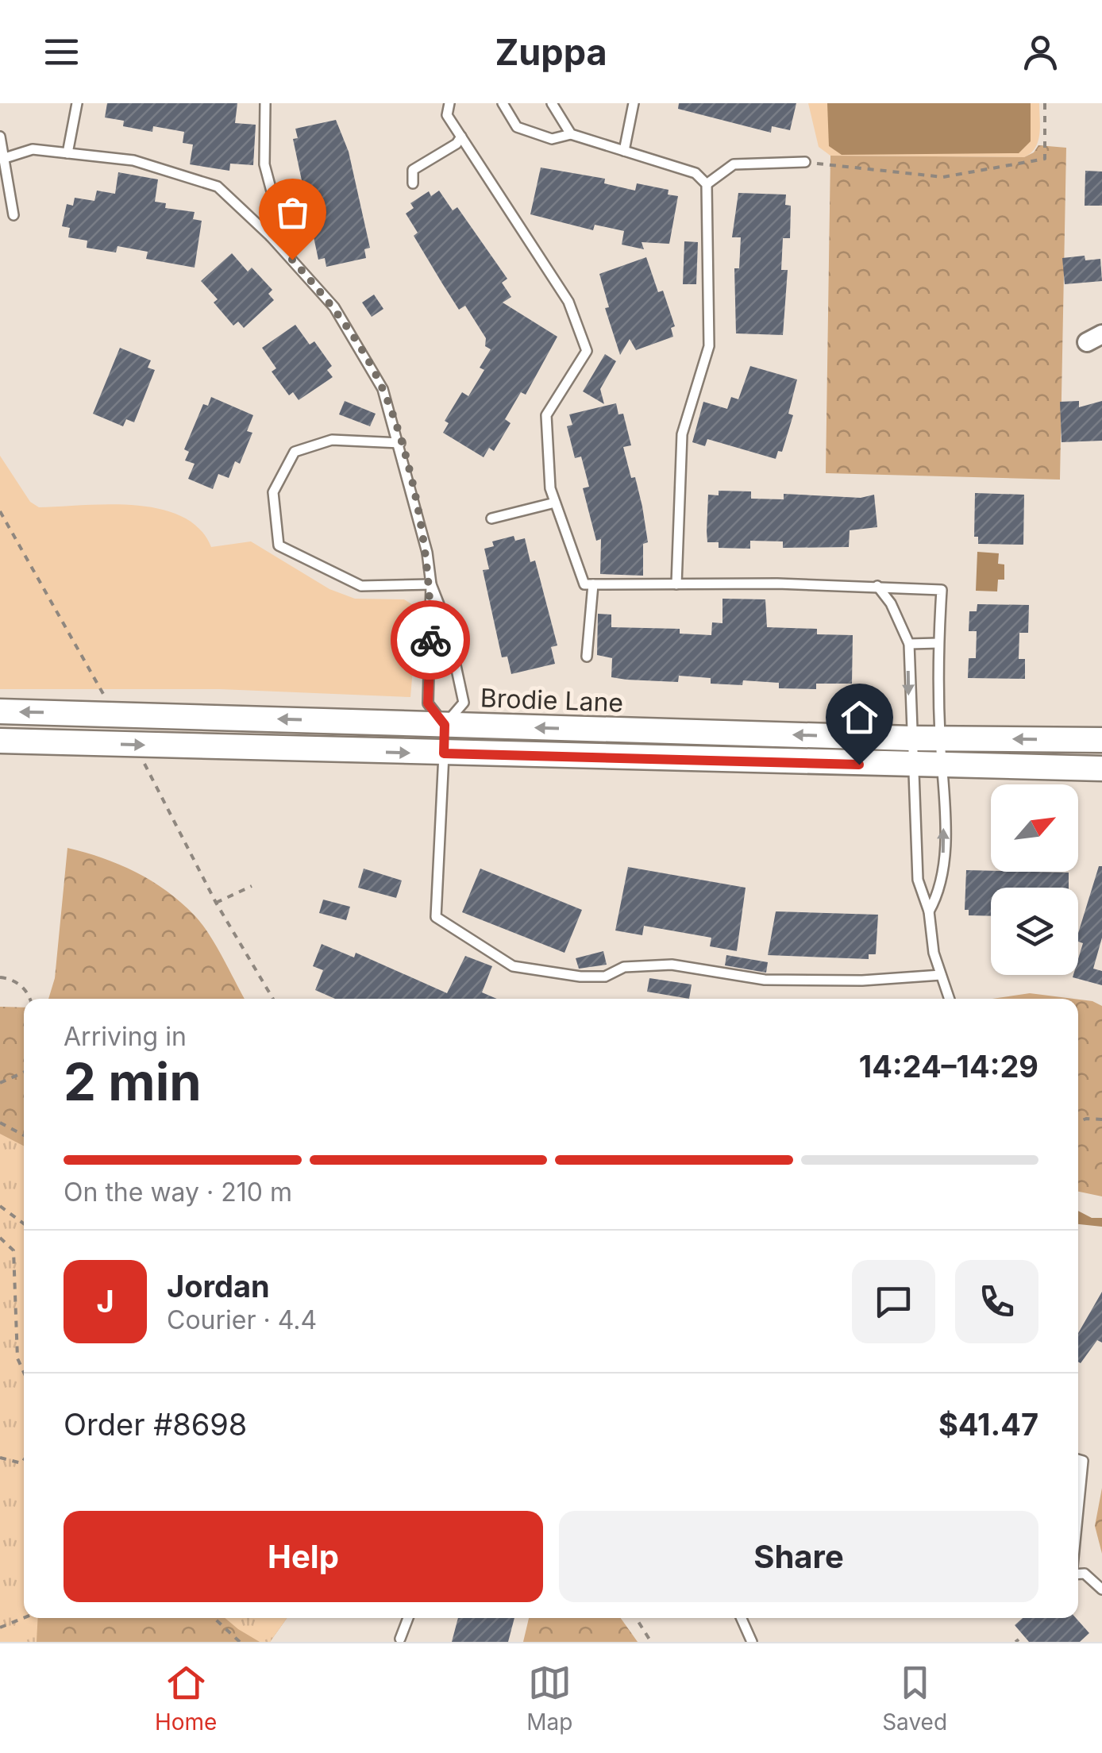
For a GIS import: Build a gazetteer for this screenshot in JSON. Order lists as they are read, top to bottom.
{
  "streets": {
    "main road": ["Brodie Lane"]
  },
  "north": "top right",
  "page": {
    "header": "Zuppa",
    "heading": ["2 min", "Arriving in", "14:24–14:29"],
    "panel": [
      "Jordan",
      "Courier · 4.4",
      "Order #8698",
      "$41.47"
    ],
    "bar": "On the way · 210 m",
    "round": "J",
    "buttons": ["Help", "Share"],
    "tabs": ["Home", "Map", "Saved"]
  }
}
